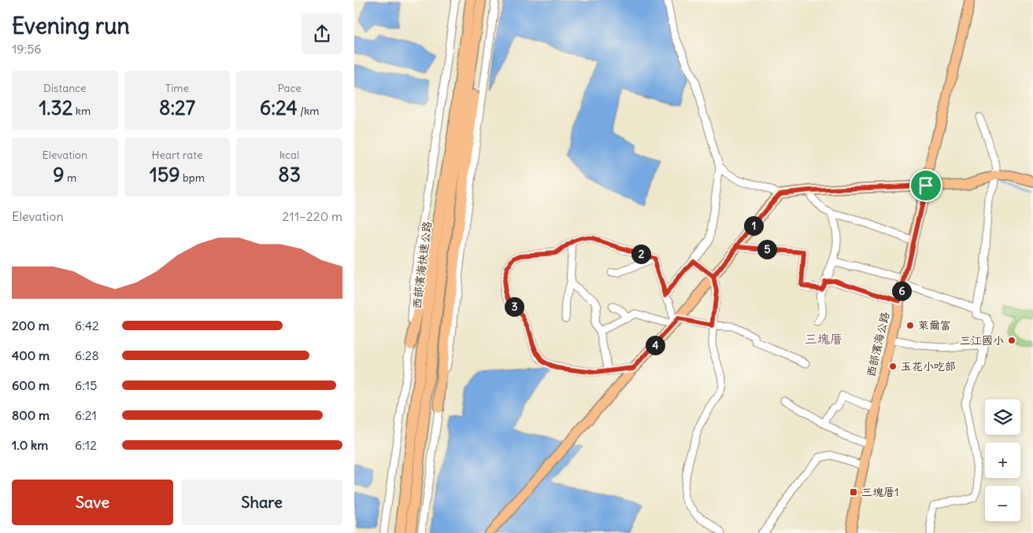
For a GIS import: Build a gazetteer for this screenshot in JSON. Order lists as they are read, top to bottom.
{
  "streets": {
    "highway": ["西部濱海快速公路"],
    "main road": ["西部濱海公路"]
  },
  "districts": ["三塊厝"],
  "places": {
    "other": ["萊爾富", "三江國小", "玉花小吃部"],
    "transit": ["三塊厝1"]
  },
  "page": {
    "heading": ["Evening run", "19:56"],
    "stats": [
      ["Distance", "1.32 km"],
      ["Time", "8:27"],
      ["Pace", "6:24 /km"],
      ["Elevation", "9 m"],
      ["Heart rate", "159 bpm"],
      ["kcal", "83"]
    ],
    "chart": ["Elevation", "211–220 m"],
    "pins": [
      "1",
      "5",
      "2",
      "6",
      "3",
      "4"
    ],
    "list": [
      {
        "name": "200 m",
        "note": "6:42"
      },
      {
        "name": "400 m",
        "note": "6:28"
      },
      {
        "name": "600 m",
        "note": "6:15"
      },
      {
        "name": "800 m",
        "note": "6:21"
      },
      {
        "name": "1.0 km",
        "note": "6:12"
      }
    ],
    "map_buttons": ["+", "−"],
    "buttons": ["Save", "Share"]
  }
}
